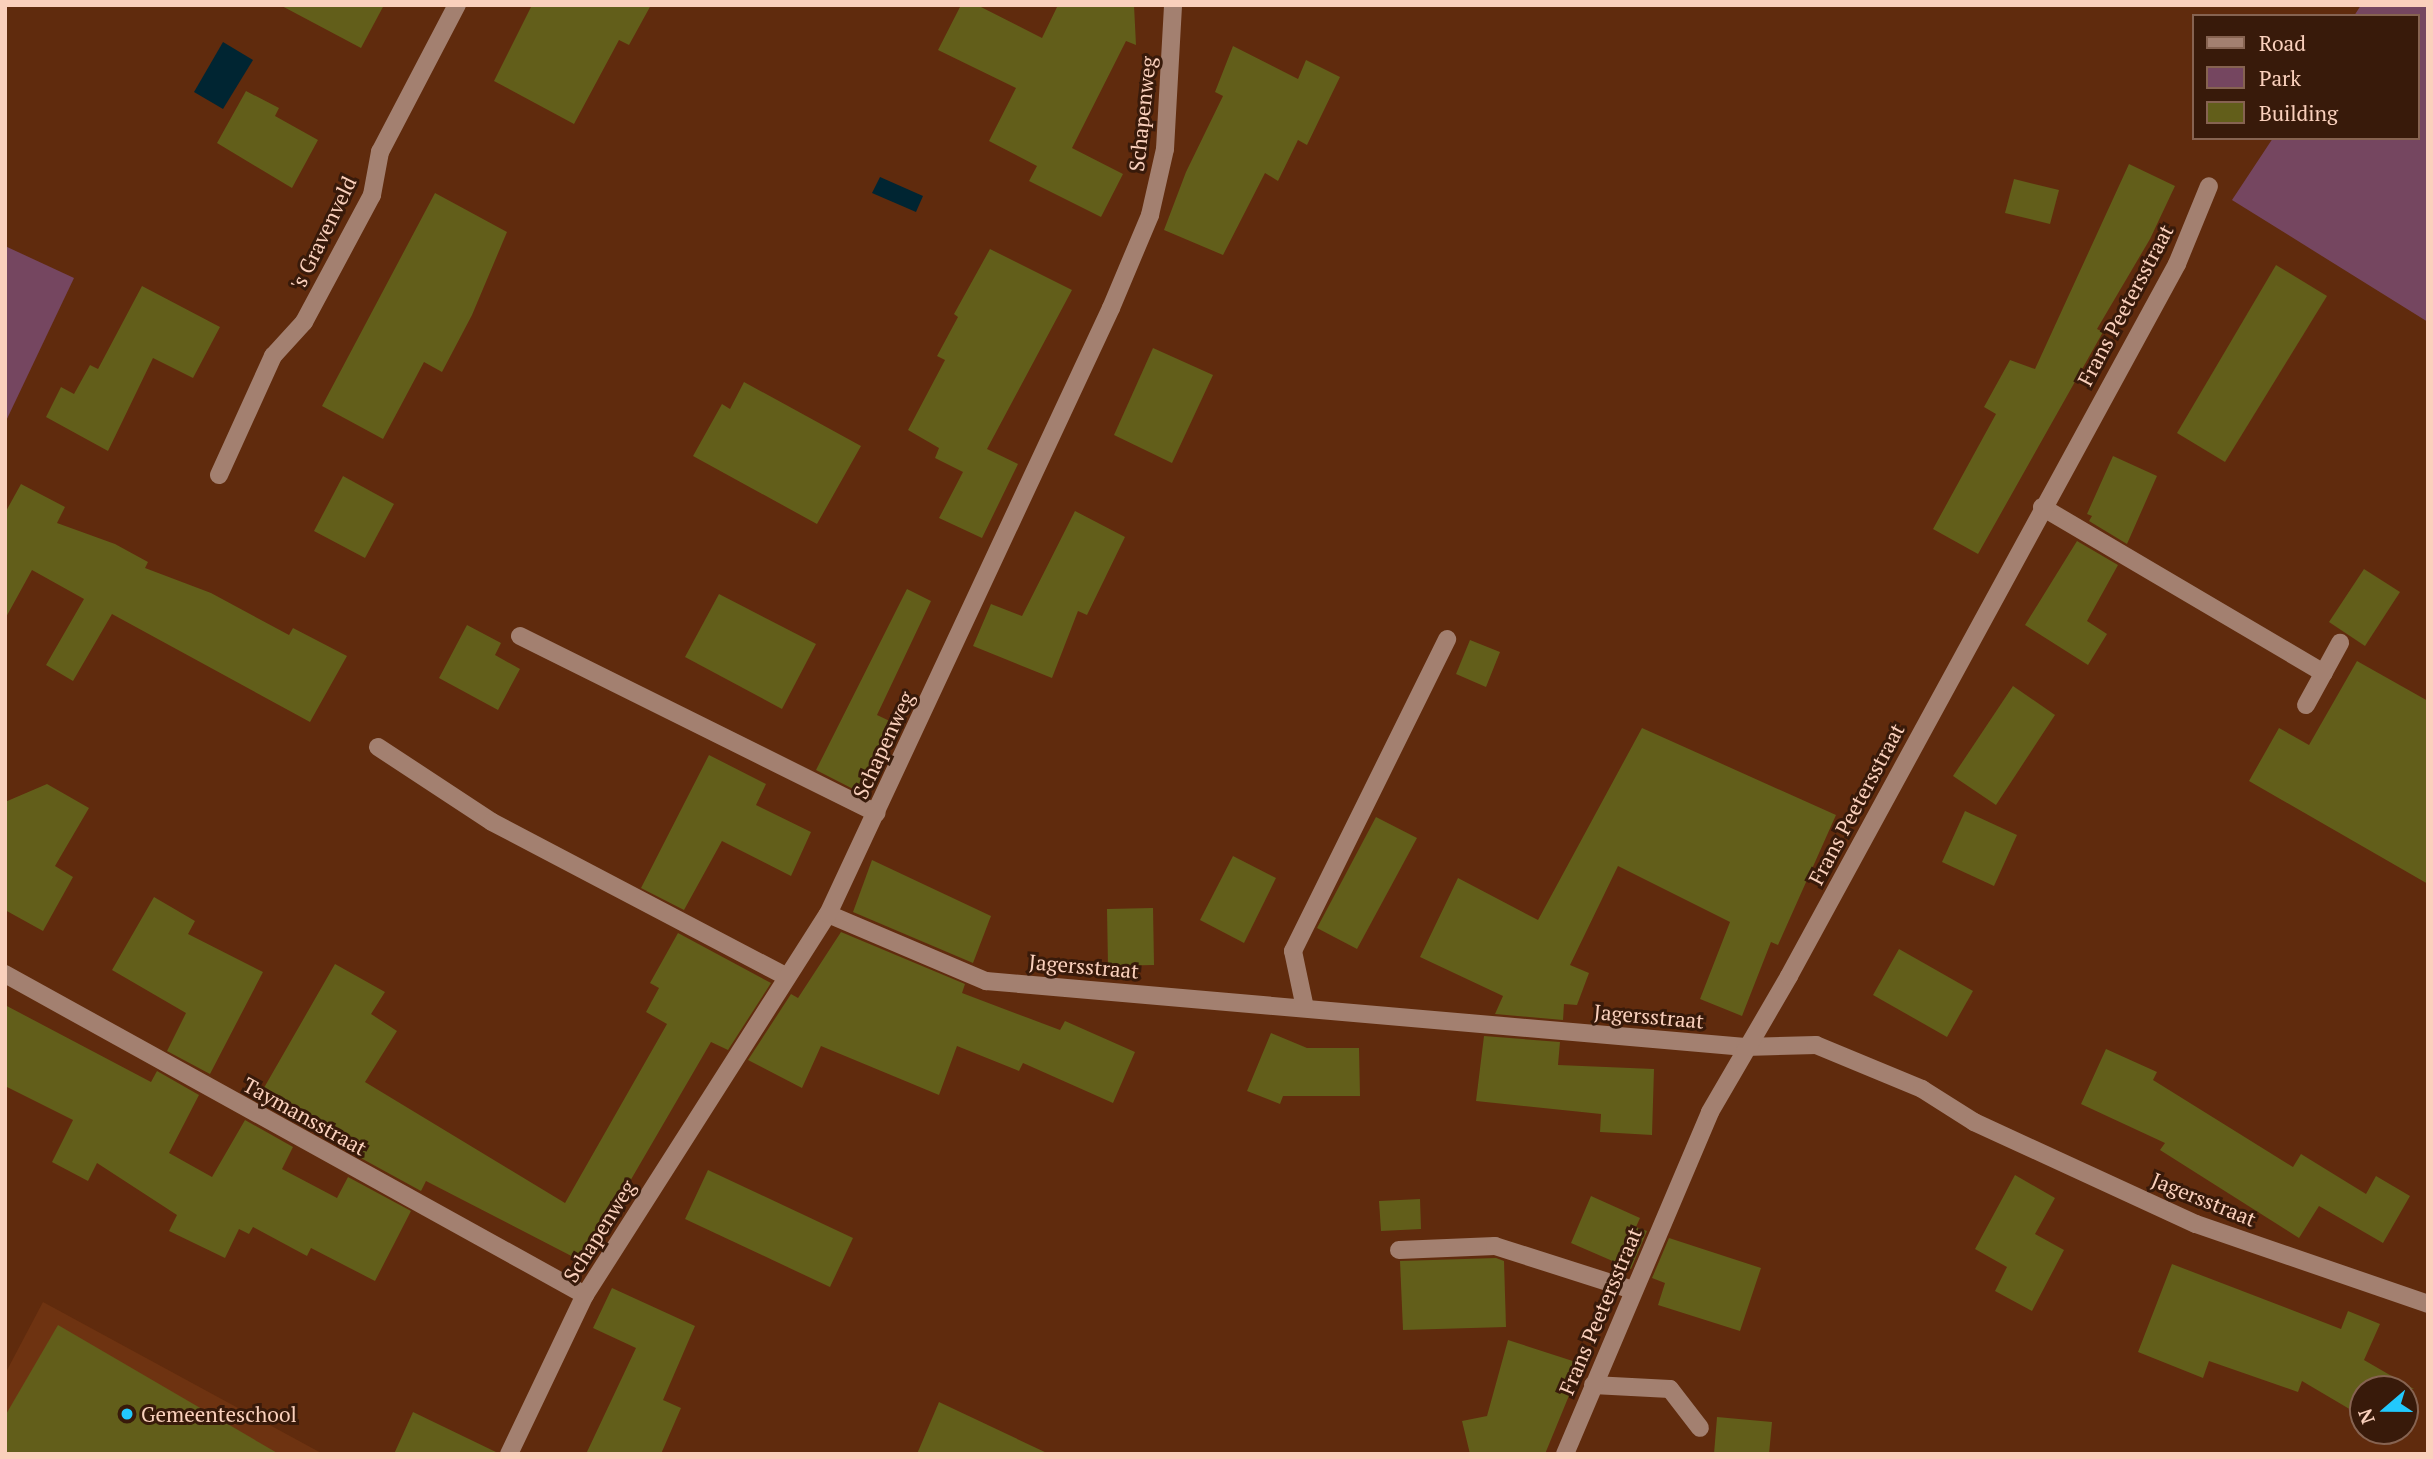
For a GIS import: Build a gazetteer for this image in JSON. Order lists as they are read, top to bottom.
{
  "streets": {
    "street": [
      "Schapenweg",
      "'s Gravenveld",
      "Frans Peetersstraat",
      "Jagersstraat",
      "Taymansstraat"
    ]
  },
  "crossings": [
    ["Schapenweg", "Jagersstraat"],
    ["Schapenweg", "Taymansstraat"],
    ["Frans Peetersstraat", "Jagersstraat"]
  ],
  "places": ["Gemeenteschool"],
  "legend": ["Road", "Park", "Building"],
  "north": "left"
}
